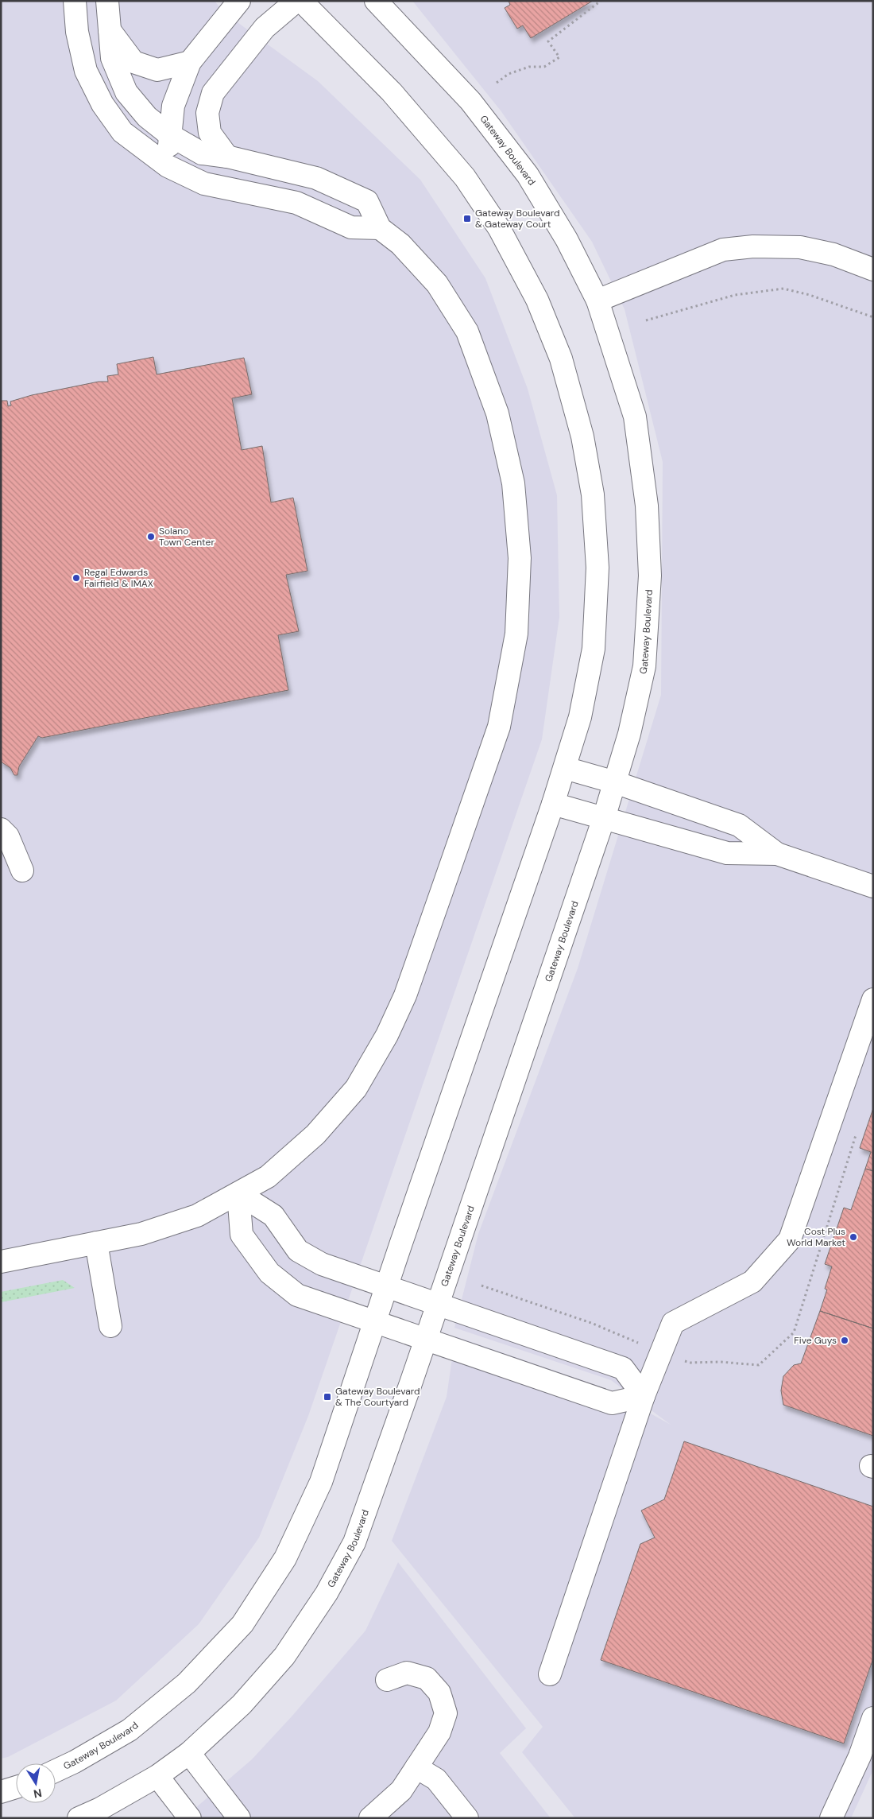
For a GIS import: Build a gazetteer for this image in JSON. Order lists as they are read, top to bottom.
{
  "streets": {
    "street": ["Gateway Boulevard"]
  },
  "places": {
    "transit": ["Gateway Boulevard & Gateway Court", "Gateway Boulevard & The Courtyard"],
    "other": [
      "Solano Town Center",
      "Regal Edwards Fairfield & IMAX",
      "Cost Plus World Market",
      "Five Guys"
    ]
  },
  "north": "bottom"
}
